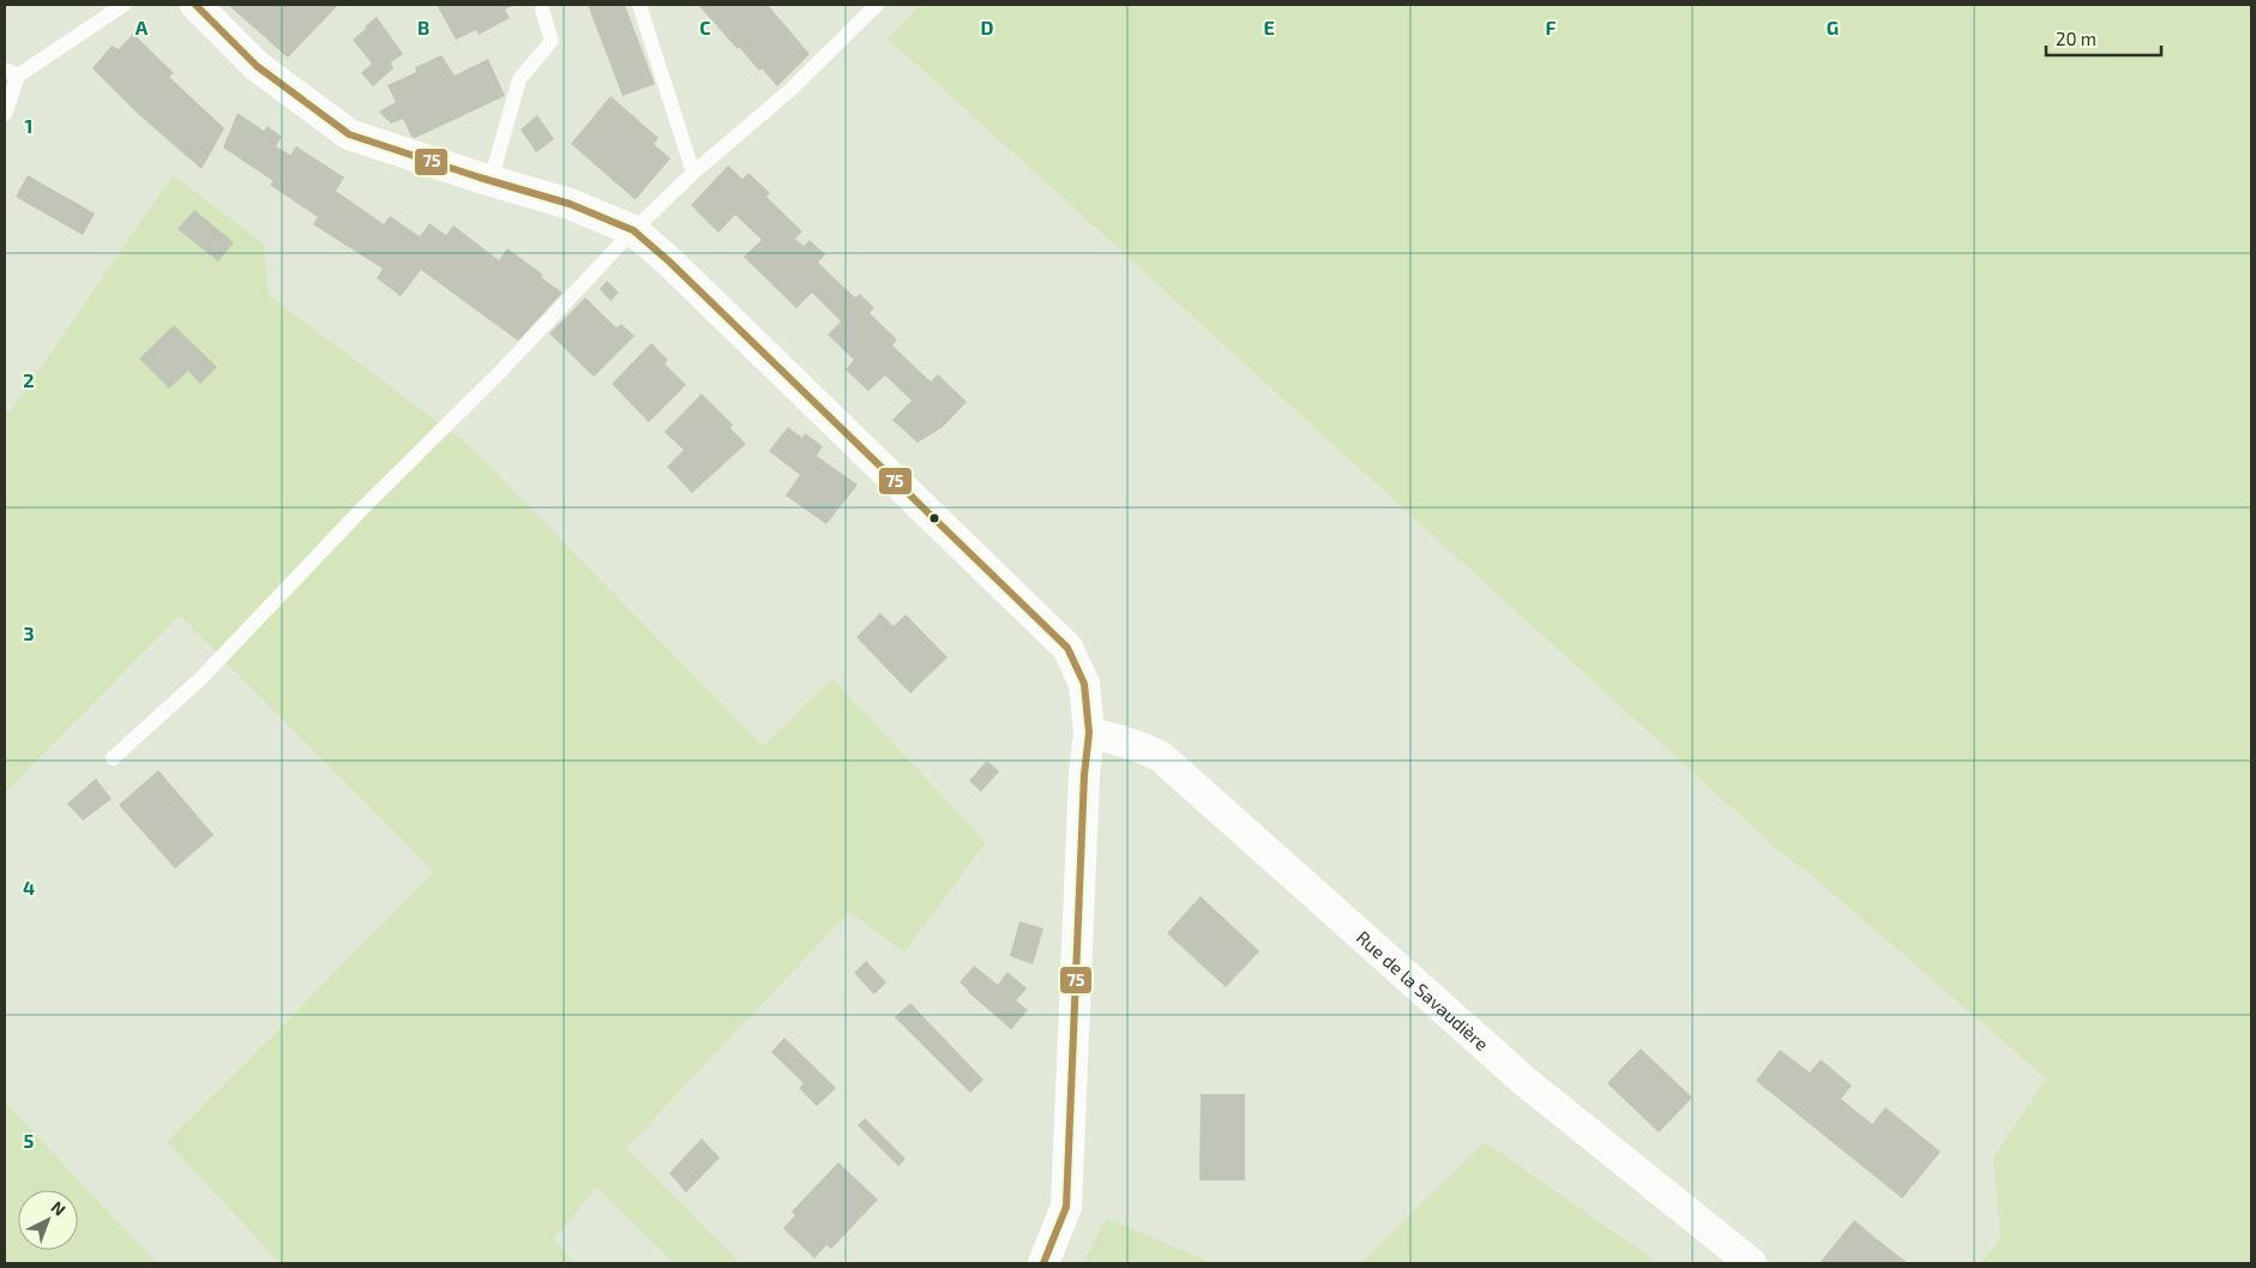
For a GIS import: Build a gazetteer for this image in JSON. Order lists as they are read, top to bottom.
{
  "streets": {
    "street": ["Rue de la Savaudière"]
  },
  "lines": ["transit line 75"],
  "scale_bar": "20 m",
  "north": "top right",
  "grid": {
    "columns": [
      "A",
      "B",
      "C",
      "D",
      "E",
      "F",
      "G"
    ],
    "rows": [
      "1",
      "2",
      "3",
      "4",
      "5"
    ]
  }
}
